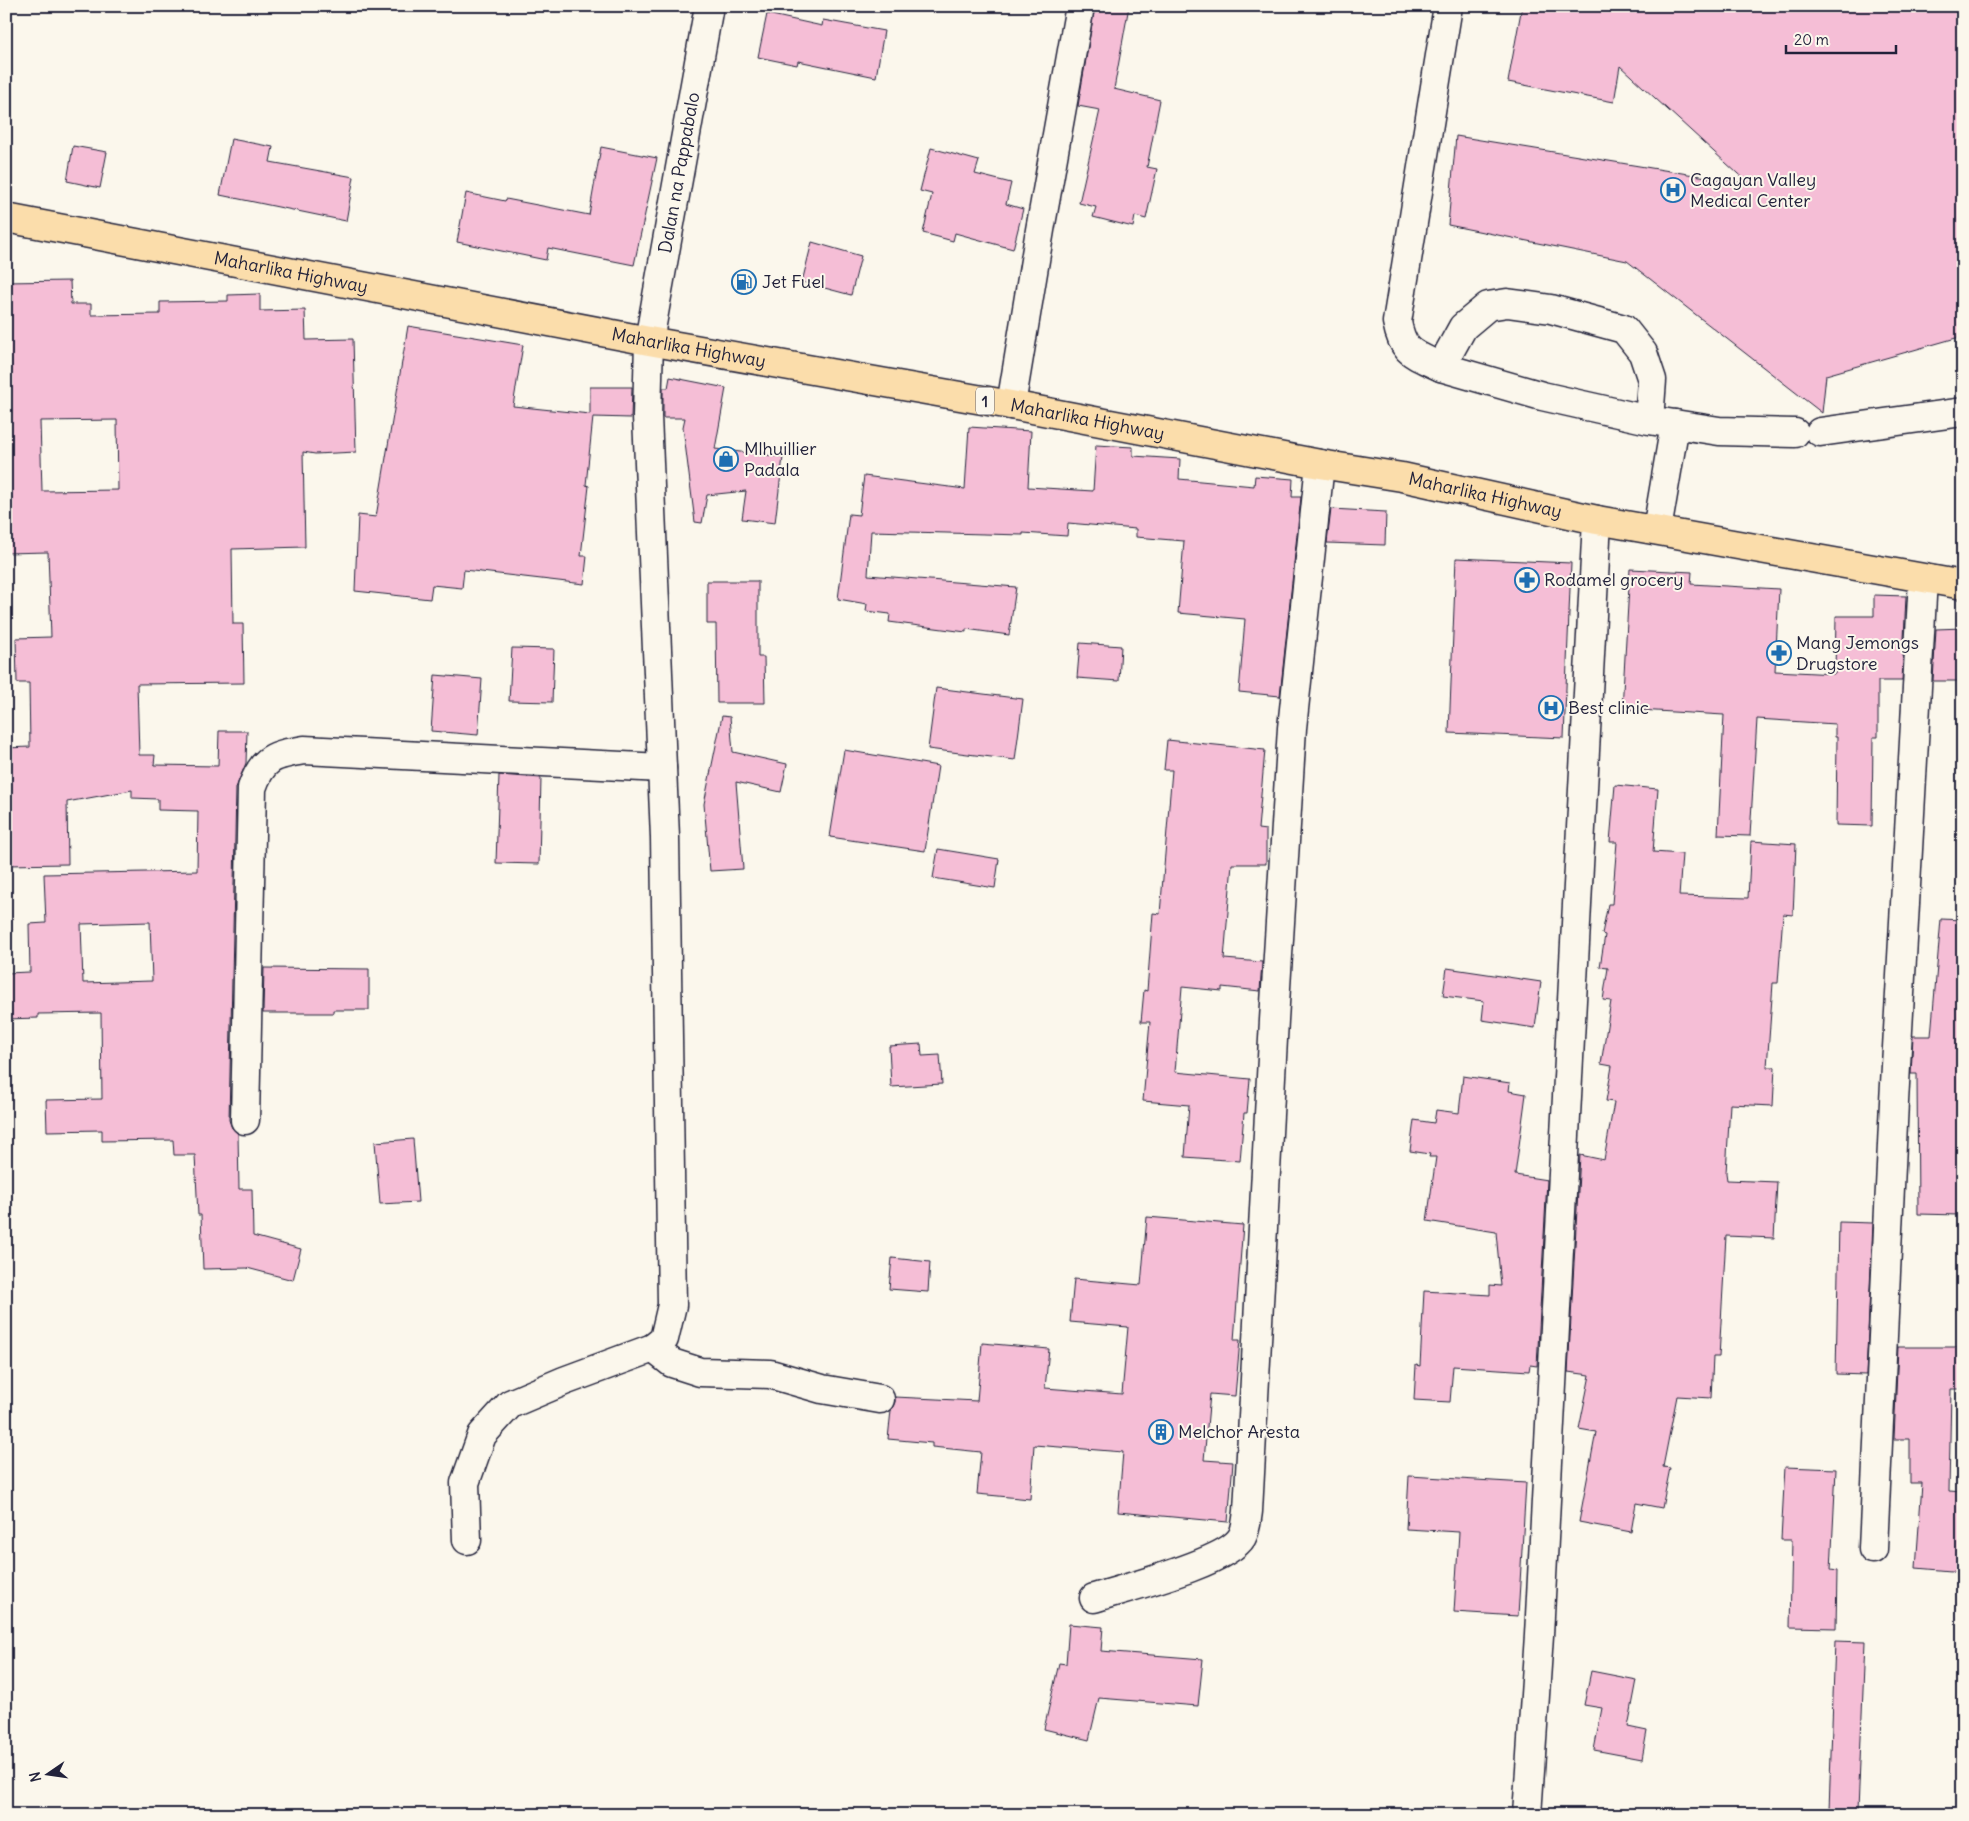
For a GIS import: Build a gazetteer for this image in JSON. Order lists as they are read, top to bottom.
{
  "streets": {
    "highway": ["Maharlika Highway", "1"],
    "street": ["Dalan na Pappabalo"]
  },
  "crossings": [
    ["Dalan na Pappabalo", "Maharlika Highway"]
  ],
  "places": {
    "hospital": ["Cagayan Valley Medical Center", "Best clinic"],
    "fuel station": ["Jet Fuel"],
    "shop": ["Mlhuillier Padala"],
    "pharmacy": ["Rodamel grocery", "Mang Jemongs Drugstore"],
    "building": ["Melchor Aresta"]
  },
  "scale_bar": "20 m",
  "north": "left"
}
